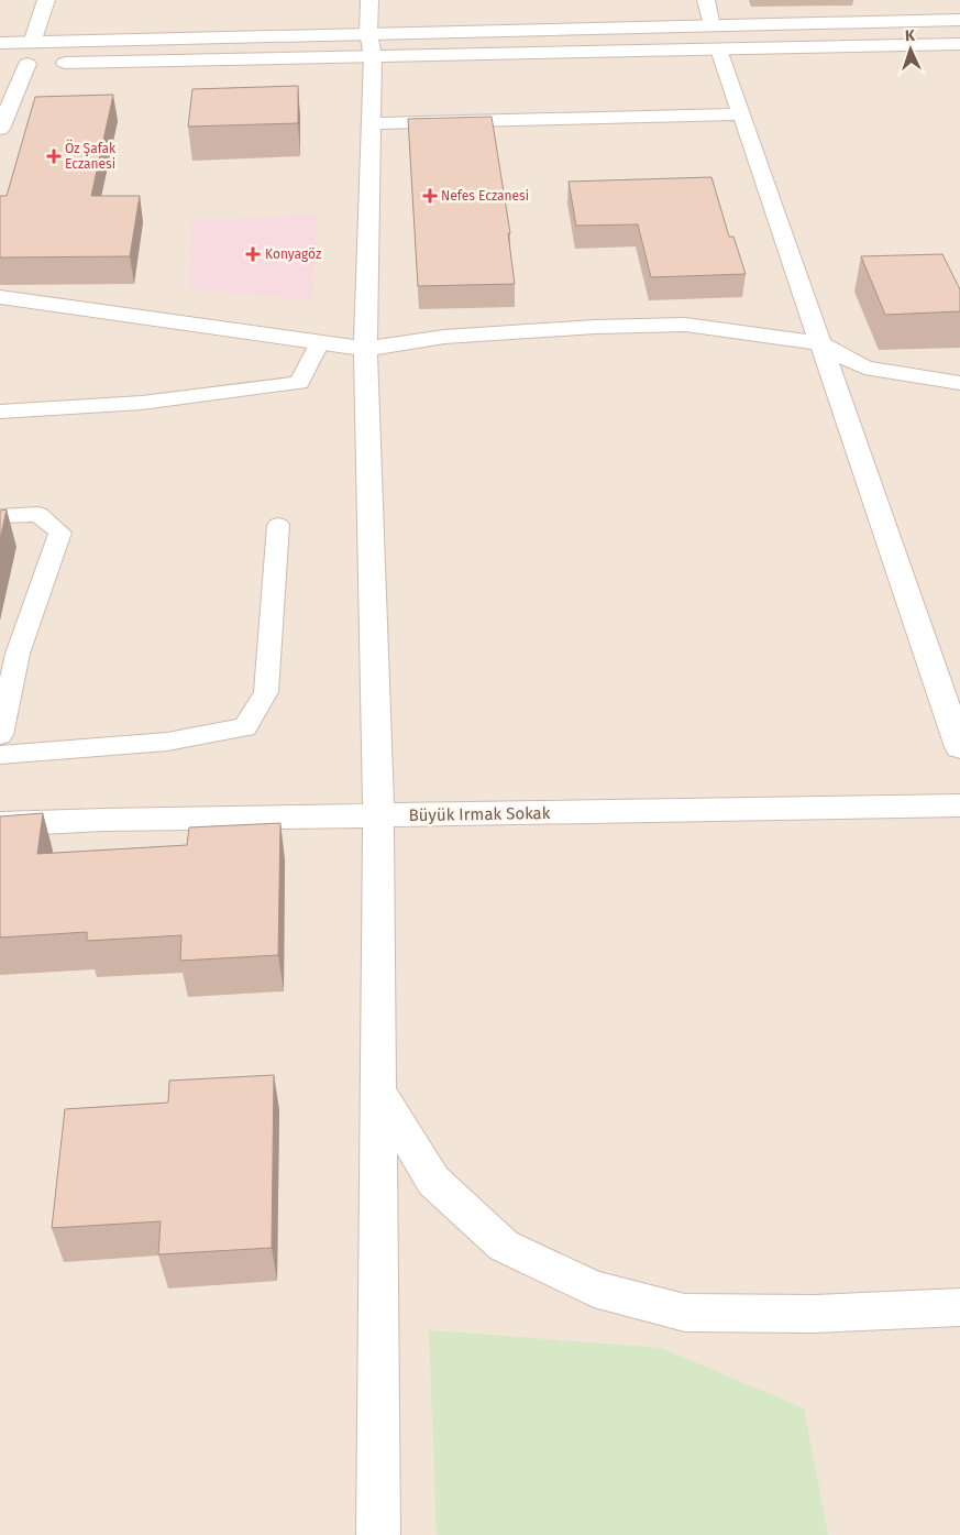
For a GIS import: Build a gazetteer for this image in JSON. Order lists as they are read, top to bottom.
{
  "streets": {
    "street": ["Büyük Irmak Sokak"]
  },
  "places": {
    "health": ["Öz Şafak Eczanesi", "Nefes Eczanesi", "Konyagöz"]
  },
  "north": "top"
}
